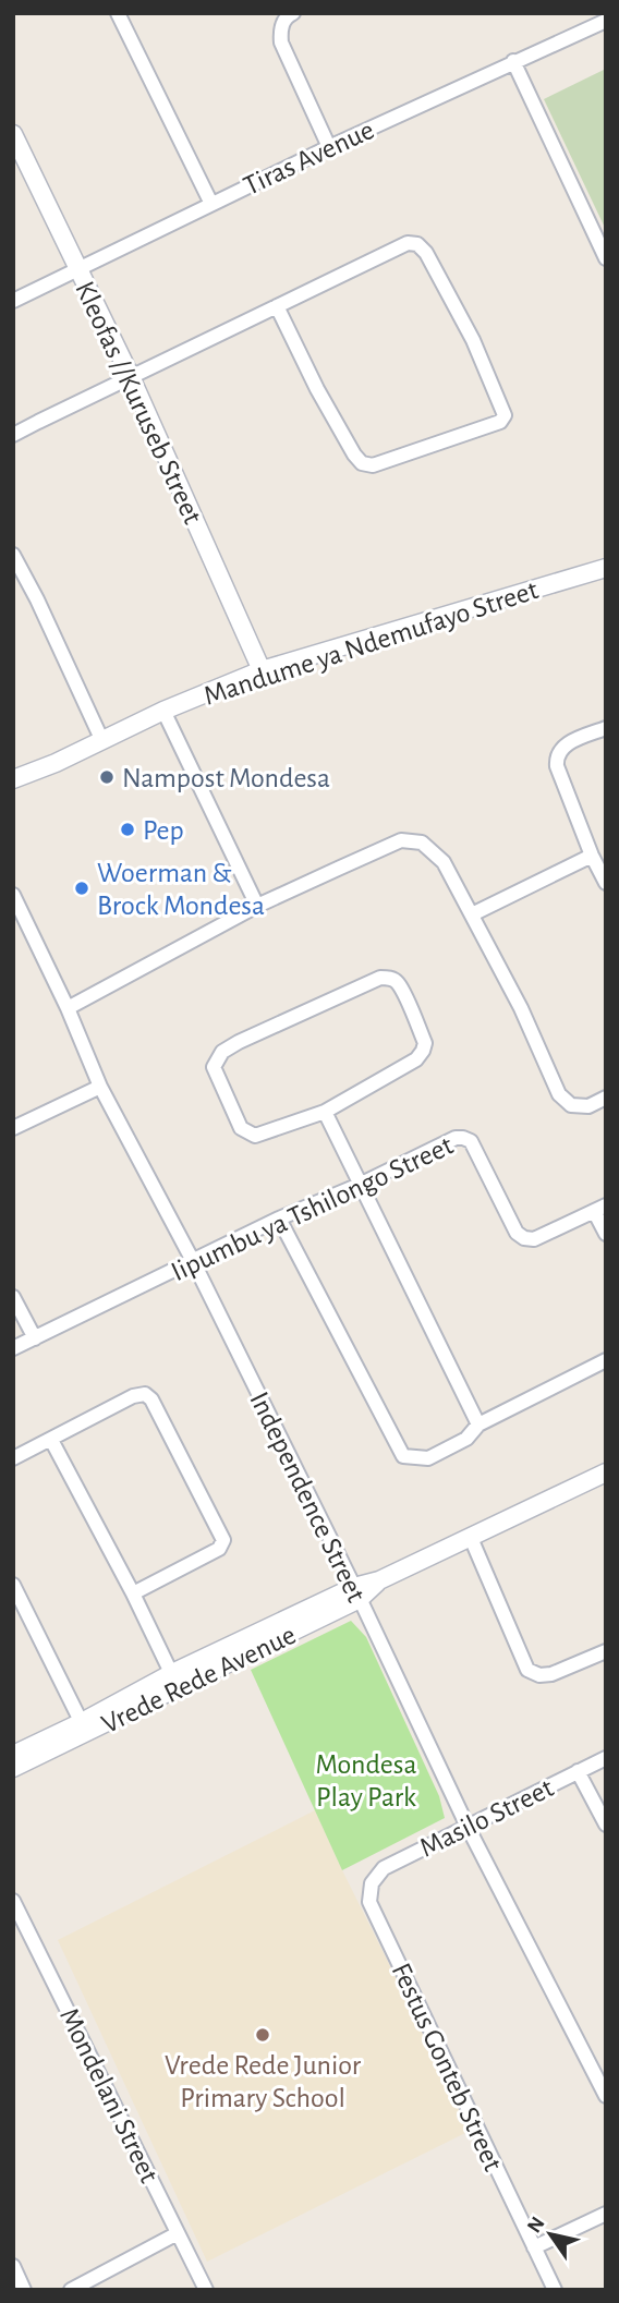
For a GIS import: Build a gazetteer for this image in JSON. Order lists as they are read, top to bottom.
{
  "streets": {
    "street": [
      "Tiras Avenue",
      "Kleofas //Kuruseb Street",
      "Mandume ya Ndemufayo Street",
      "Iipumbu ya Tshilongo Street",
      "Independence Street",
      "Vrede Rede Avenue",
      "Masilo Street",
      "Festus Gonteb Street",
      "Mondelani Street"
    ]
  },
  "crossings": [
    ["Tiras Avenue", "Kleofas //Kuruseb Street"],
    ["Kleofas //Kuruseb Street", "Mandume ya Ndemufayo Street"],
    ["Iipumbu ya Tshilongo Street", "Independence Street"],
    ["Independence Street", "Vrede Rede Avenue"],
    ["Independence Street", "Masilo Street"],
    ["Masilo Street", "Festus Gonteb Street"]
  ],
  "parks": ["Mondesa Play Park"],
  "places": [
    "Nampost Mondesa",
    "Pep",
    "Woerman & Brock Mondesa",
    "Vrede Rede Junior Primary School"
  ],
  "north": "top left"
}
